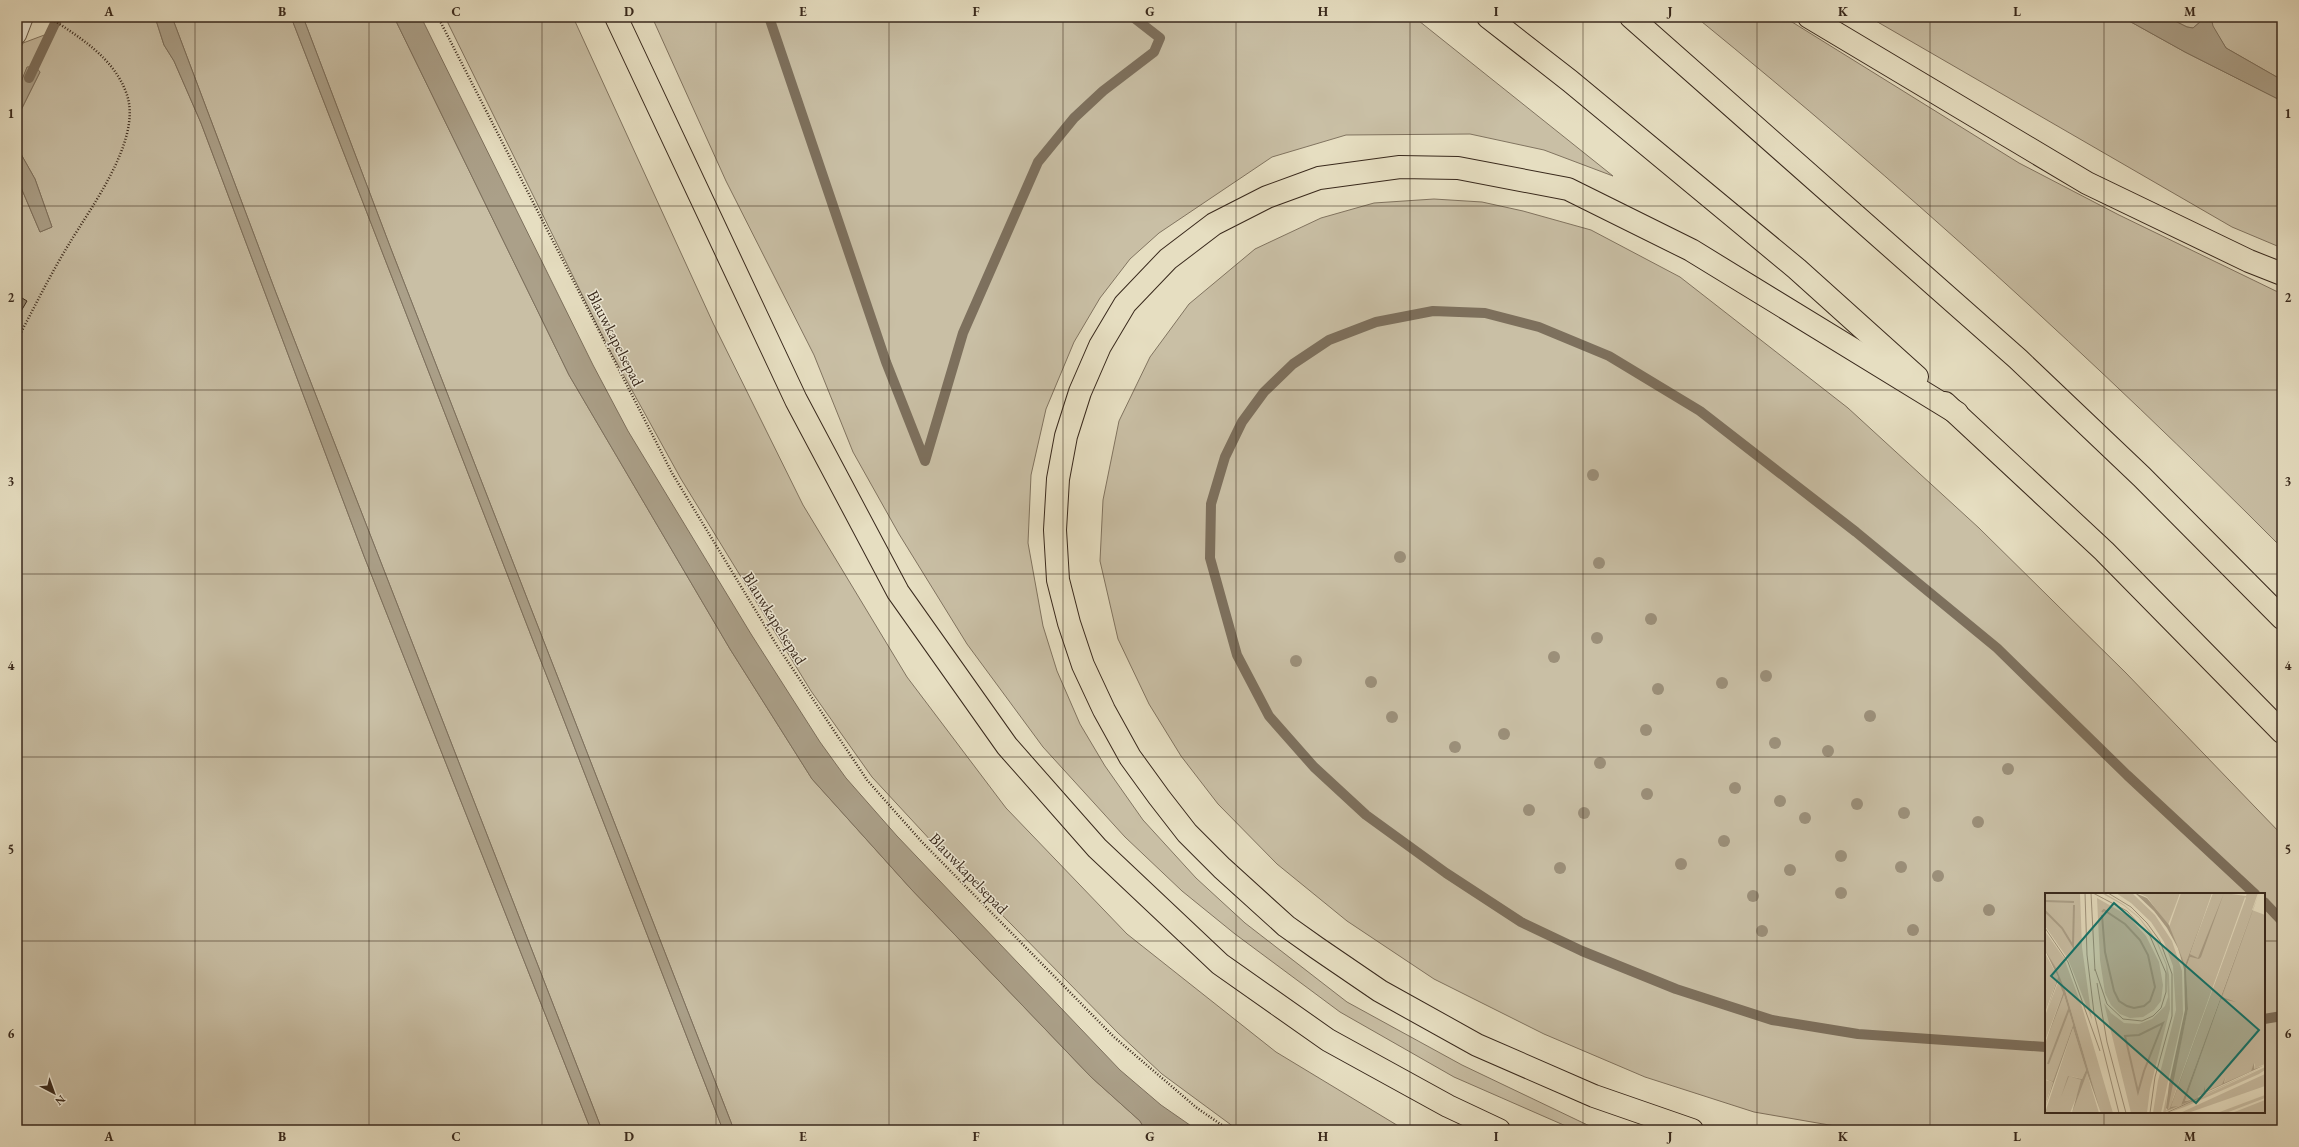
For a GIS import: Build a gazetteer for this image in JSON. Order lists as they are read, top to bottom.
{
  "streets": {
    "path": ["Blauwkapelsepad"]
  },
  "north": "bottom right",
  "grid": {
    "columns": [
      "A",
      "B",
      "C",
      "D",
      "E",
      "F",
      "G",
      "H",
      "I",
      "J",
      "K",
      "L",
      "M"
    ],
    "rows": [
      "1",
      "2",
      "3",
      "4",
      "5",
      "6"
    ]
  }
}
